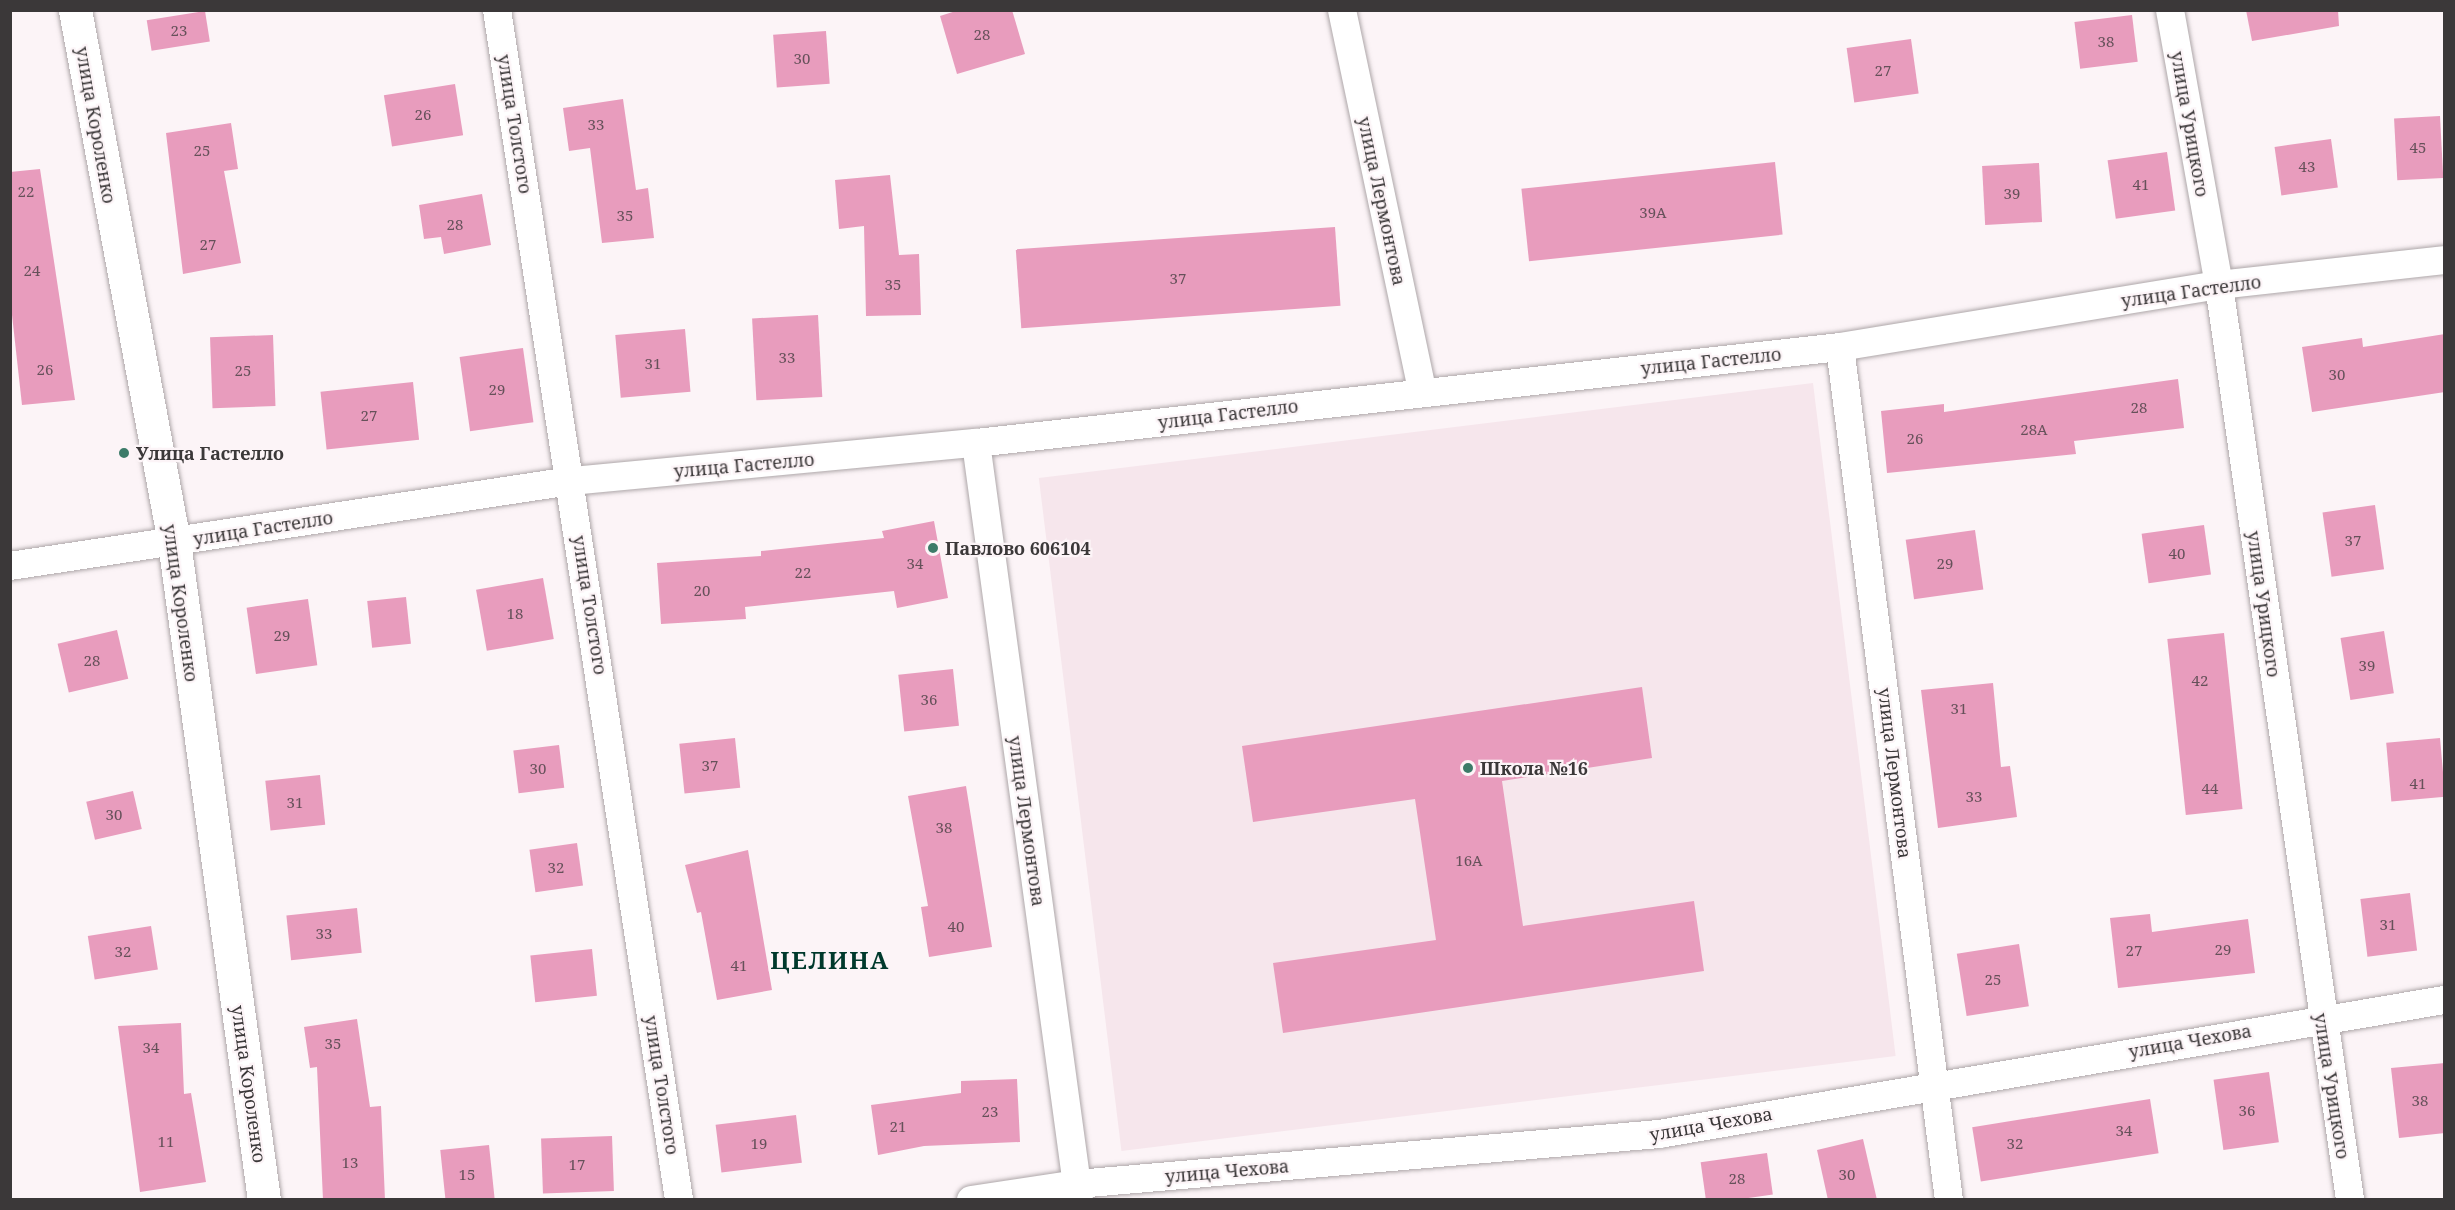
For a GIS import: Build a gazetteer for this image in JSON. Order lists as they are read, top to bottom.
{
  "streets": {
    "street": [
      "улица Толстого",
      "улица Урицкого",
      "улица Короленко",
      "улица Лермонтова",
      "улица Гастелло",
      "улица Чехова"
    ]
  },
  "crossings": [
    ["улица Толстого", "улица Гастелло"],
    ["улица Урицкого", "улица Гастелло"],
    ["улица Урицкого", "улица Чехова"],
    ["улица Короленко", "улица Гастелло"],
    ["улица Лермонтова", "улица Гастелло"],
    ["улица Лермонтова", "улица Чехова"]
  ],
  "districts": ["ЦЕЛИНА"],
  "places": ["Улица Гастелло", "Павлово 606104", "Школа №16"],
  "house_numbers": [
    "23",
    "28",
    "38",
    "30",
    "27",
    "26",
    "33",
    "45",
    "25",
    "43",
    "41",
    "22",
    "39",
    "39А",
    "35",
    "28",
    "27",
    "24",
    "37",
    "35",
    "33",
    "31",
    "26",
    "25",
    "30",
    "29",
    "28",
    "27",
    "28А",
    "26",
    "37",
    "40",
    "34",
    "29",
    "22",
    "20",
    "18",
    "29",
    "28",
    "39",
    "42",
    "36",
    "31",
    "37",
    "30",
    "41",
    "44",
    "33",
    "31",
    "30",
    "38",
    "16А",
    "32",
    "31",
    "40",
    "33",
    "29",
    "27",
    "32",
    "41",
    "25",
    "35",
    "34",
    "38",
    "36",
    "23",
    "21",
    "34",
    "11",
    "19",
    "32",
    "13",
    "17",
    "15",
    "30",
    "28"
  ]
}
